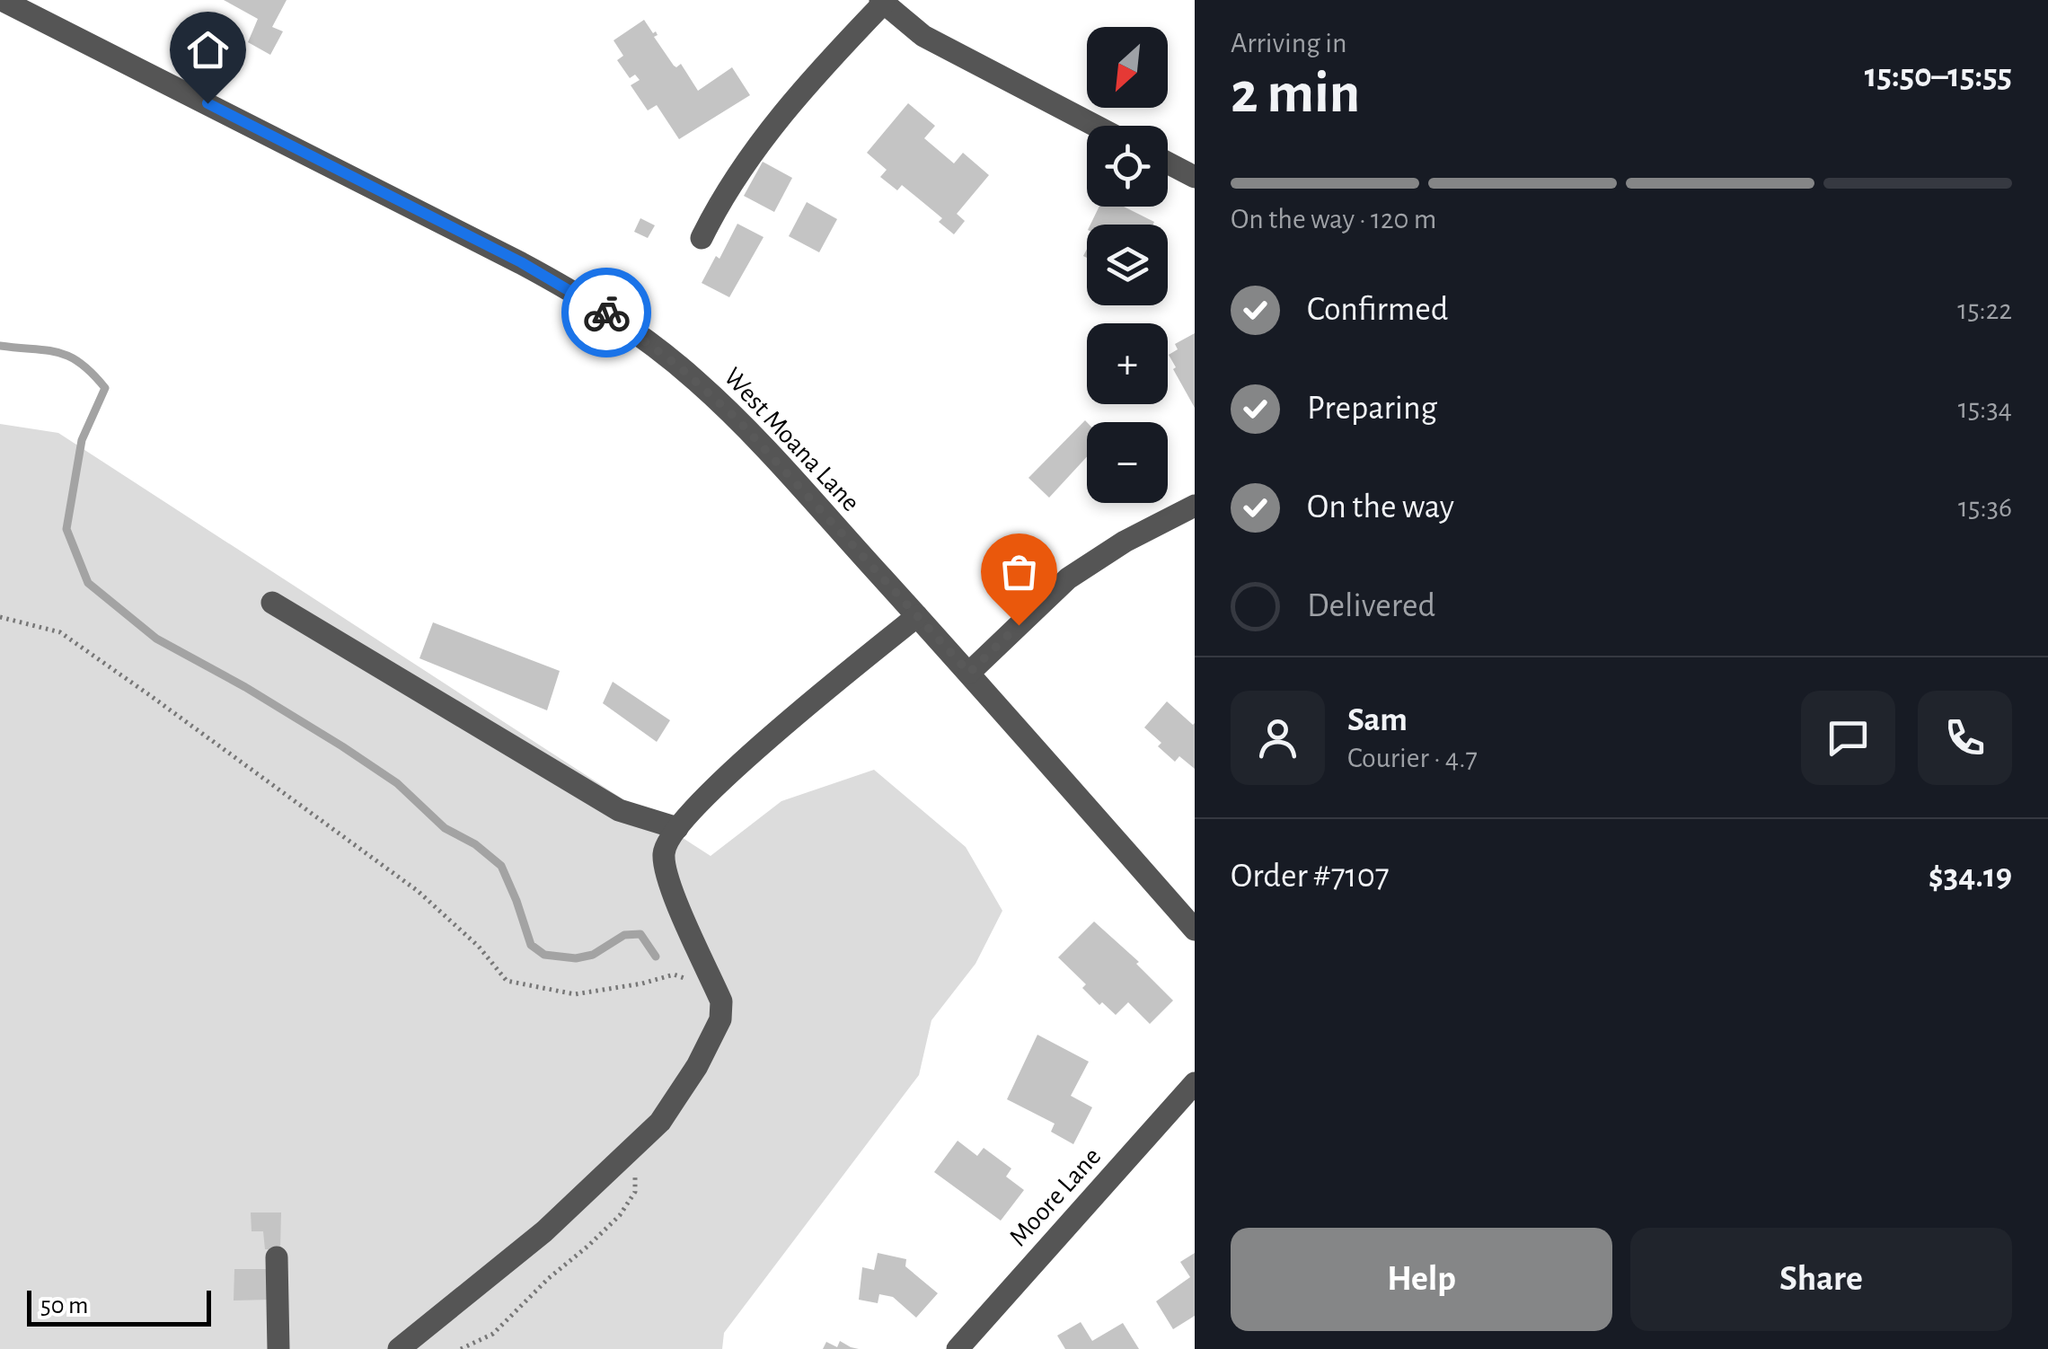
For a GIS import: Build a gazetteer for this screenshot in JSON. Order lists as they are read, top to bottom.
{
  "streets": {
    "street": ["West Moana Lane", "Moore Lane"]
  },
  "scale_bar": "50 m",
  "north": "bottom left",
  "page": {
    "heading": ["2 min", "Arriving in", "15:50–15:55"],
    "panel": [
      "Sam",
      "Courier · 4.7",
      "Order #7107",
      "$34.19"
    ],
    "map_buttons": ["+", "−"],
    "bar": "On the way · 120 m",
    "list": [
      ["Confirmed", "15:22"],
      ["Preparing", "15:34"],
      ["On the way", "15:36"],
      "Delivered"
    ],
    "buttons": ["Help", "Share"],
    "scale": "50 m"
  }
}
